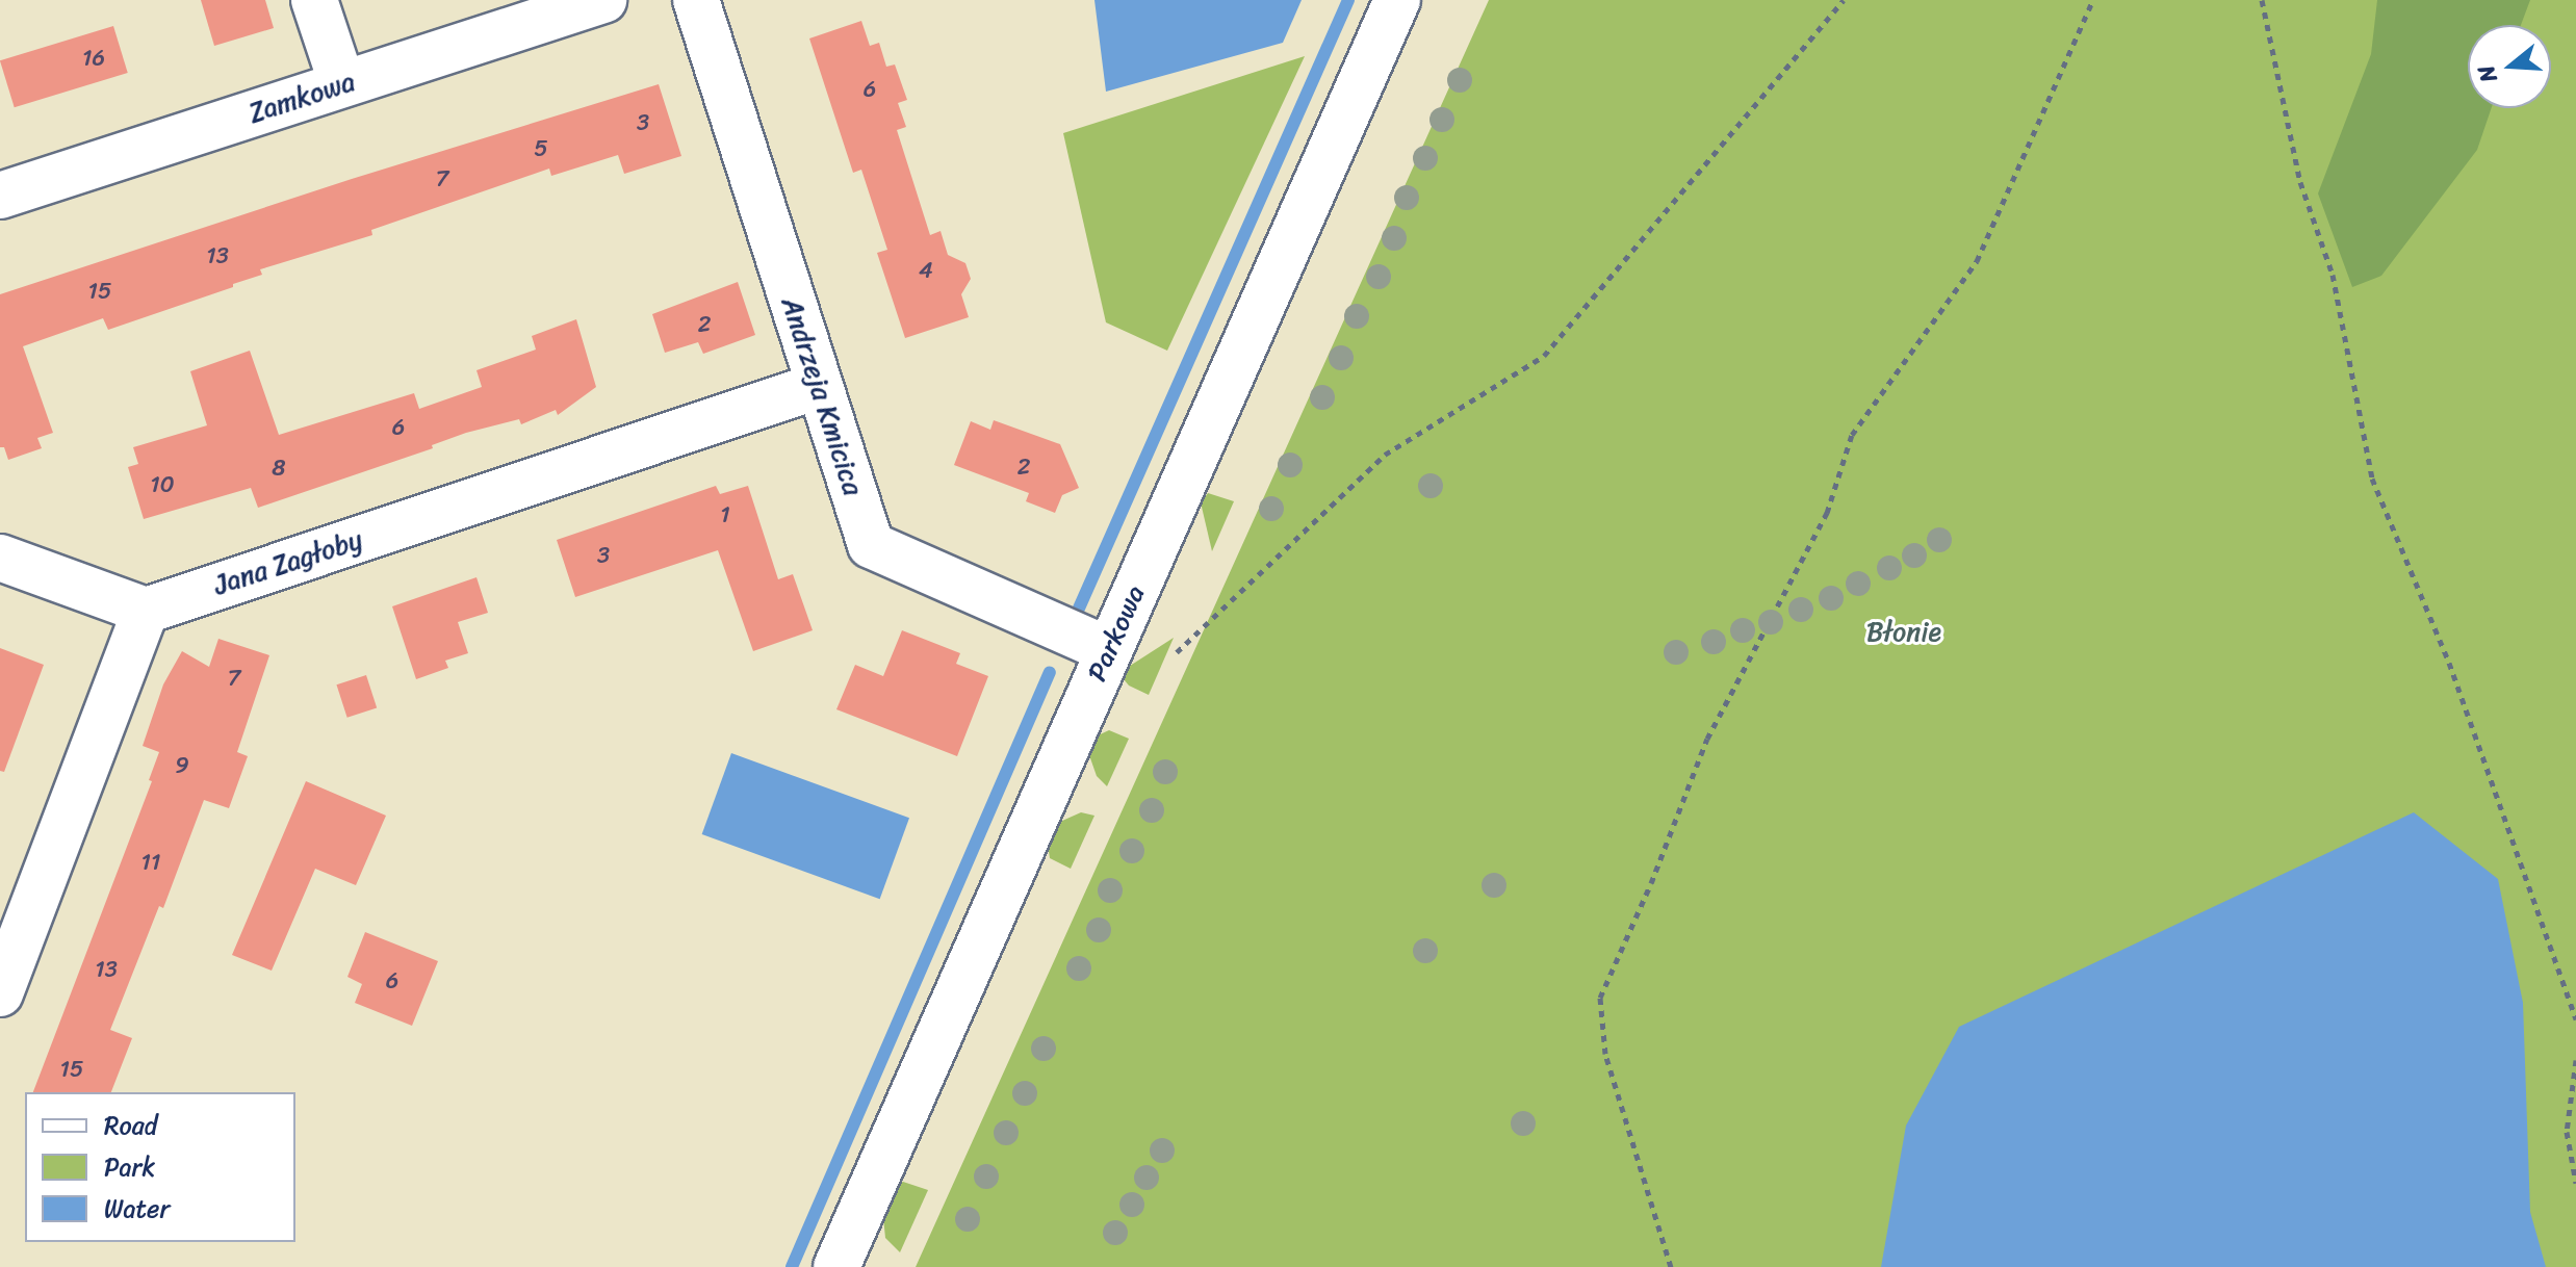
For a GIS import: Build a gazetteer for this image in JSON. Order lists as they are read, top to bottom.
{
  "streets": {
    "street": [
      "Zamkowa",
      "Andrzeja Kmicica",
      "Jana Zagłoby",
      "Parkowa"
    ]
  },
  "crossings": [
    ["Andrzeja Kmicica", "Jana Zagłoby"],
    ["Andrzeja Kmicica", "Parkowa"]
  ],
  "parks": ["Błonie"],
  "house_numbers": [
    "16",
    "6",
    "3",
    "5",
    "7",
    "13",
    "4",
    "15",
    "2",
    "6",
    "2",
    "8",
    "10",
    "1",
    "3",
    "7",
    "9",
    "11",
    "13",
    "6",
    "15"
  ],
  "legend": ["Road", "Park", "Water"],
  "north": "left"
}
